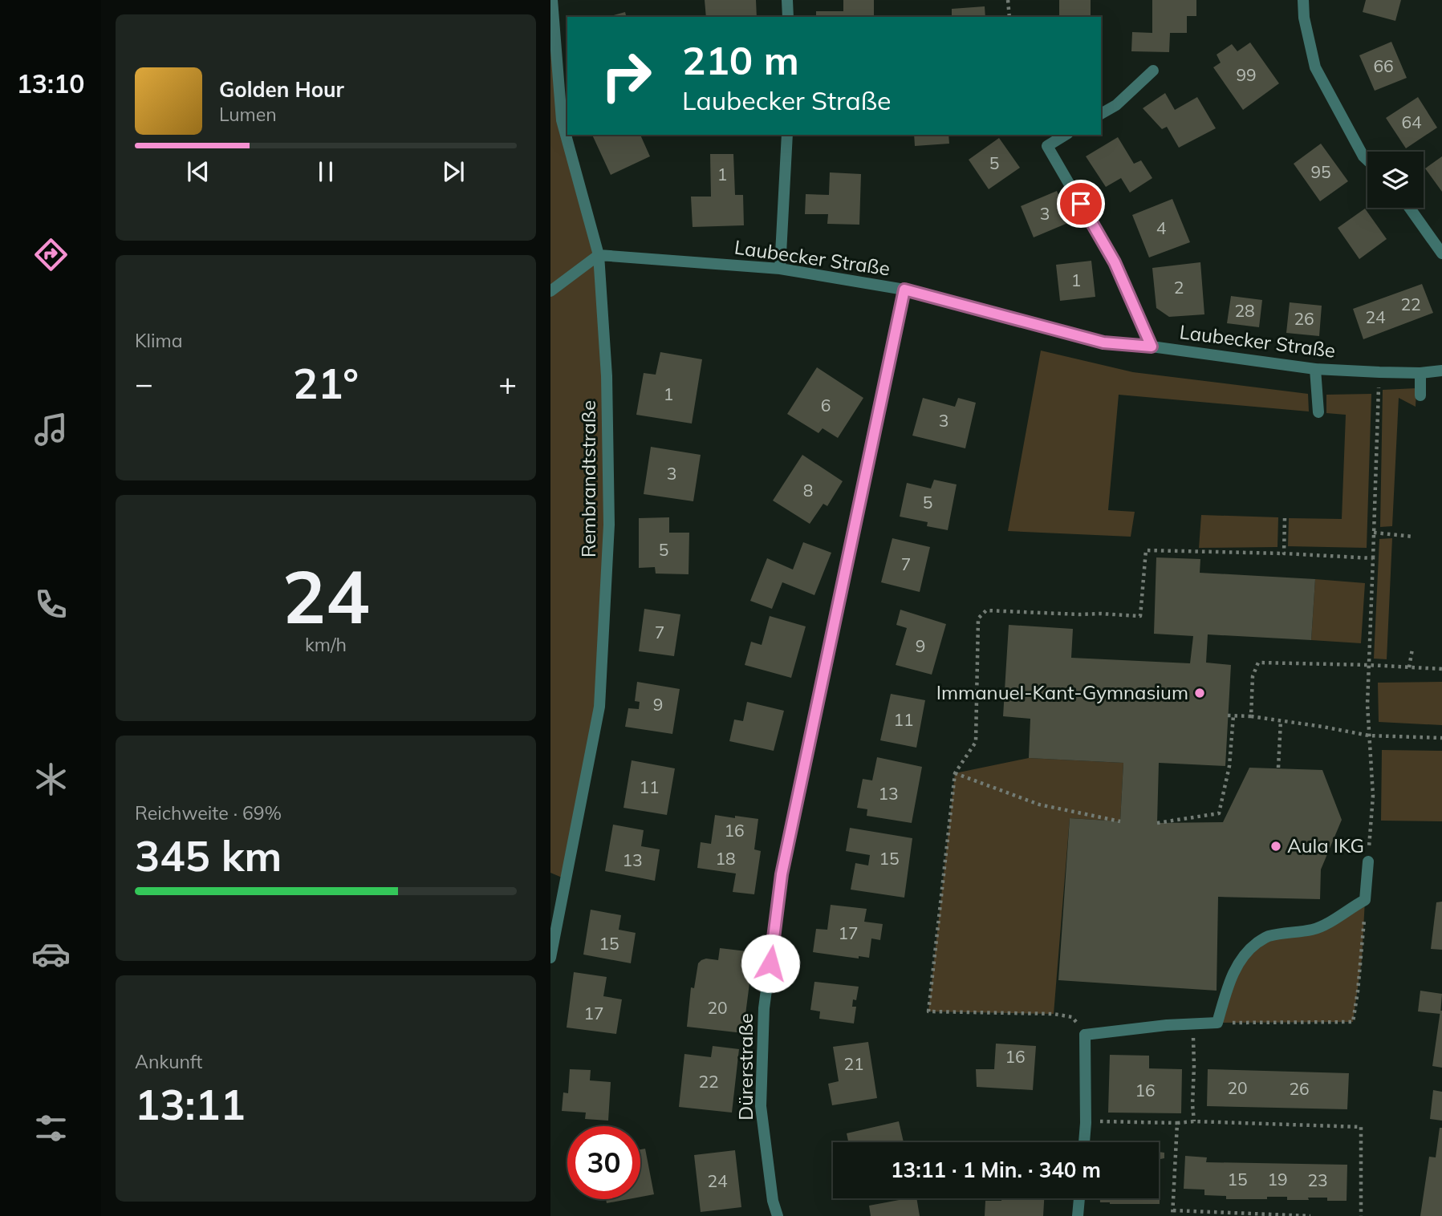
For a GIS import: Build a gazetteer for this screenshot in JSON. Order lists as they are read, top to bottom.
{
  "streets": {
    "street": ["Laubecker Straße", "Rembrandtstraße", "Dürerstraße"]
  },
  "crossings": [
    ["Laubecker Straße", "Rembrandtstraße"],
    ["Laubecker Straße", "Dürerstraße"]
  ],
  "places": ["Immanuel-Kant-Gymnasium", "Aula IKG"],
  "house_numbers": [
    "66",
    "99",
    "64",
    "5",
    "95",
    "1",
    "3",
    "4",
    "1",
    "2",
    "22",
    "28",
    "24",
    "26",
    "1",
    "6",
    "3",
    "3",
    "8",
    "5",
    "5",
    "7",
    "7",
    "9",
    "9",
    "11",
    "11",
    "13",
    "16",
    "18",
    "15",
    "13",
    "17",
    "15",
    "20",
    "17",
    "16",
    "21",
    "22",
    "20",
    "26",
    "16",
    "15",
    "19",
    "23",
    "24"
  ],
  "page": {
    "tabs": "13:10",
    "turn": ["210 m", "Laubecker Straße"],
    "song": ["Golden Hour", "Lumen"],
    "tile": [
      "Klima",
      ["24", "km/h"],
      ["Reichweite · 69%", "345 km"],
      ["Ankunft", "13:11"]
    ],
    "heat": ["−", "21°", "+"],
    "limit": "30",
    "trip": "13:11 · 1 Min. · 340 m"
  }
}
